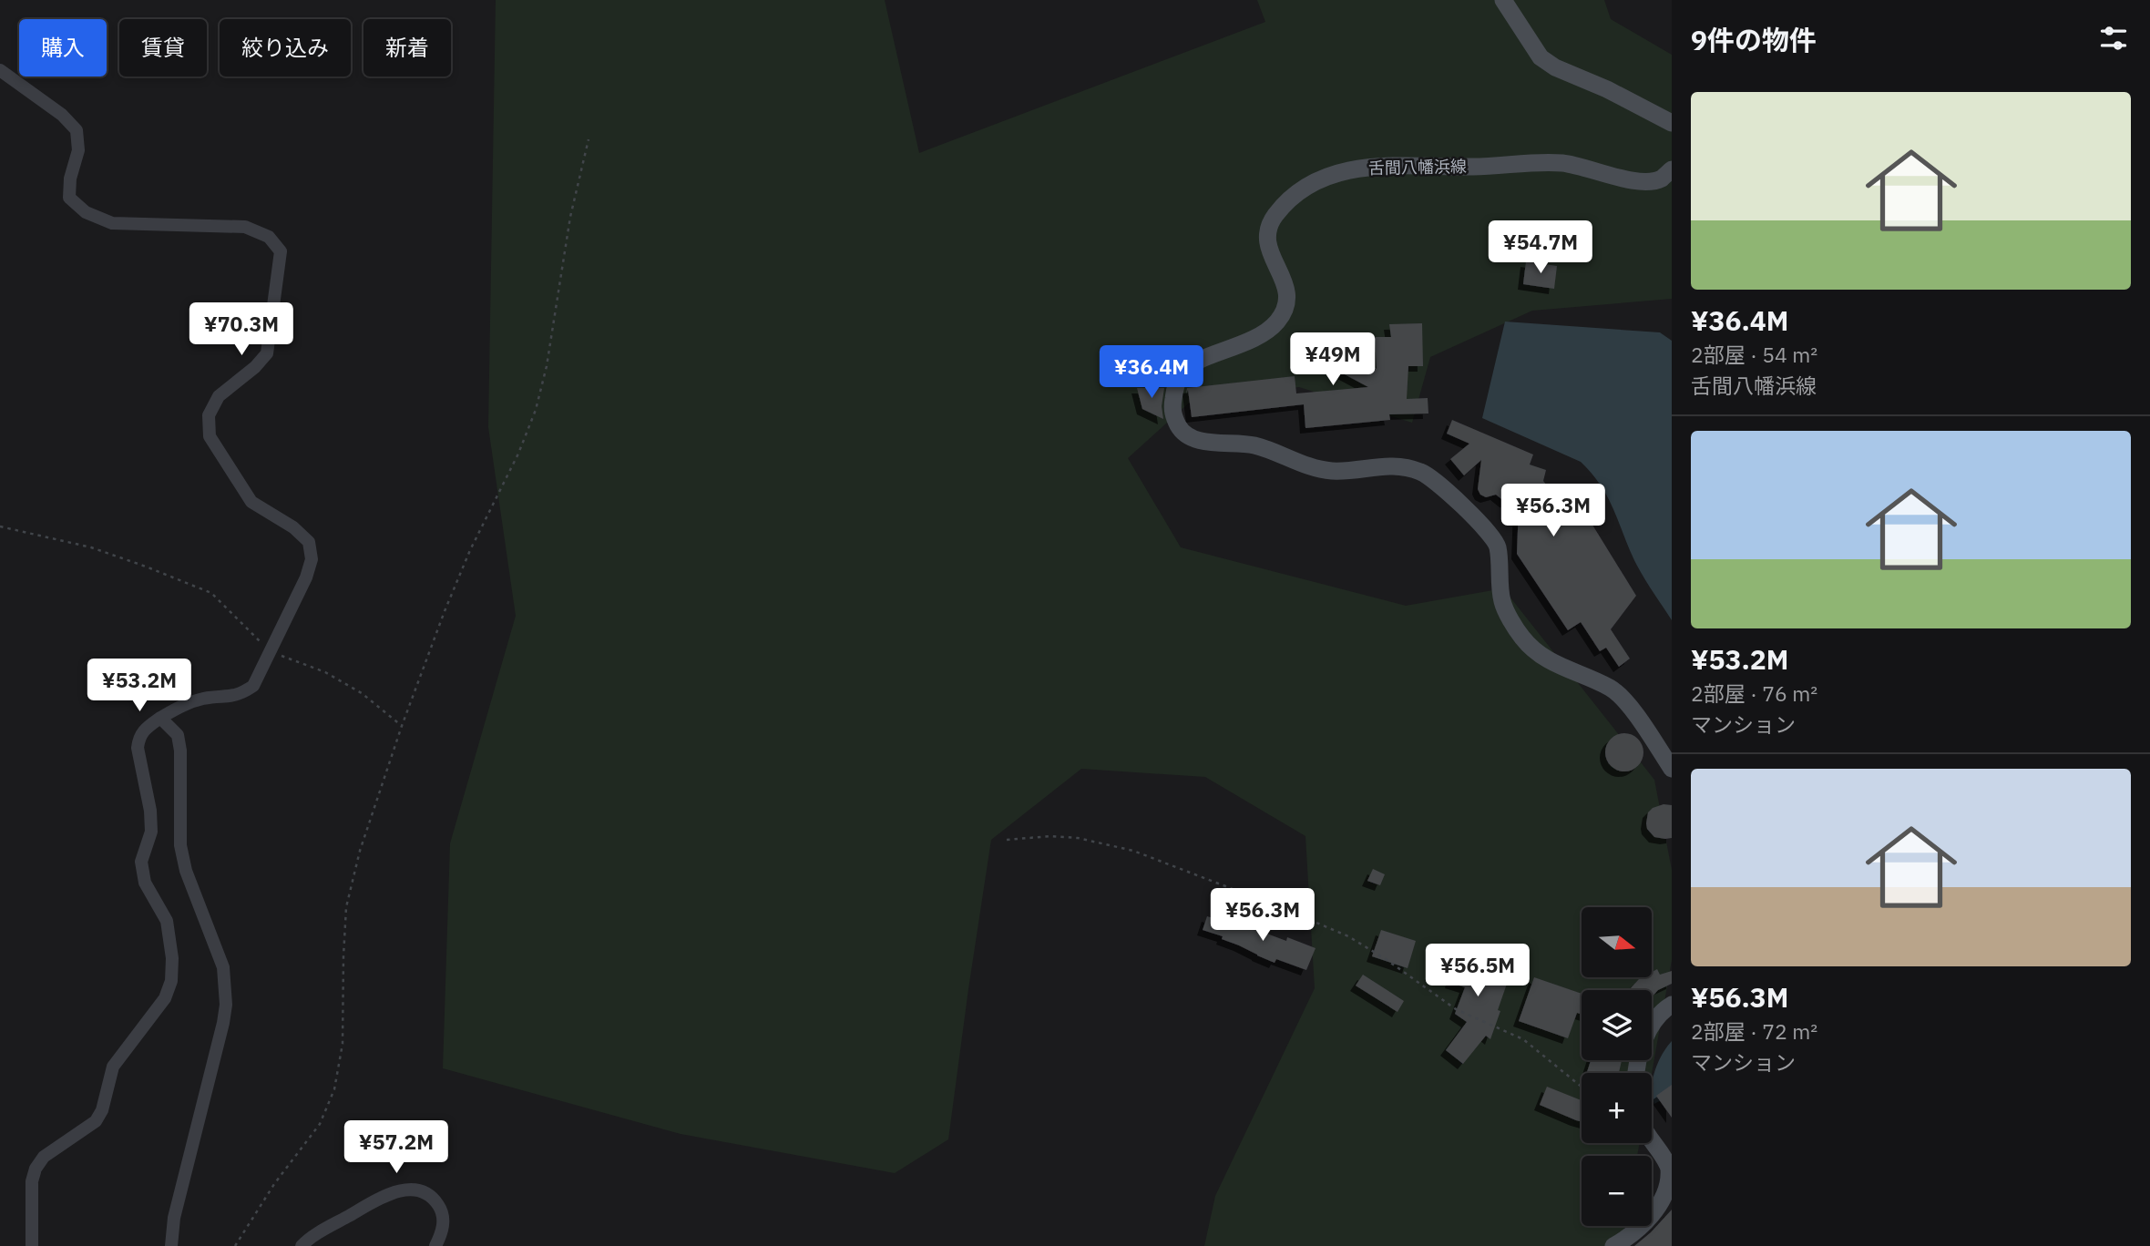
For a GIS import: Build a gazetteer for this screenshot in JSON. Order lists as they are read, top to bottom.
{
  "streets": {
    "main road": ["舌間八幡浜線"]
  },
  "north": "right",
  "page": {
    "heading": "9件の物件",
    "chip": [
      "購入",
      "賃貸",
      "絞り込み",
      "新着"
    ],
    "list": [
      {
        "name": "¥36.4M",
        "note": "2部屋 · 54 m² · 舌間八幡浜線"
      },
      {
        "name": "¥53.2M",
        "note": "2部屋 · 76 m² · マンション"
      },
      {
        "name": "¥56.3M",
        "note": "2部屋 · 72 m² · マンション"
      }
    ],
    "price": [
      "¥54.7M",
      "¥70.3M",
      "¥49M",
      "¥36.4M",
      "¥56.3M",
      "¥53.2M",
      "¥56.3M",
      "¥56.5M",
      "¥57.2M"
    ],
    "map_buttons": ["+", "−"]
  }
}
